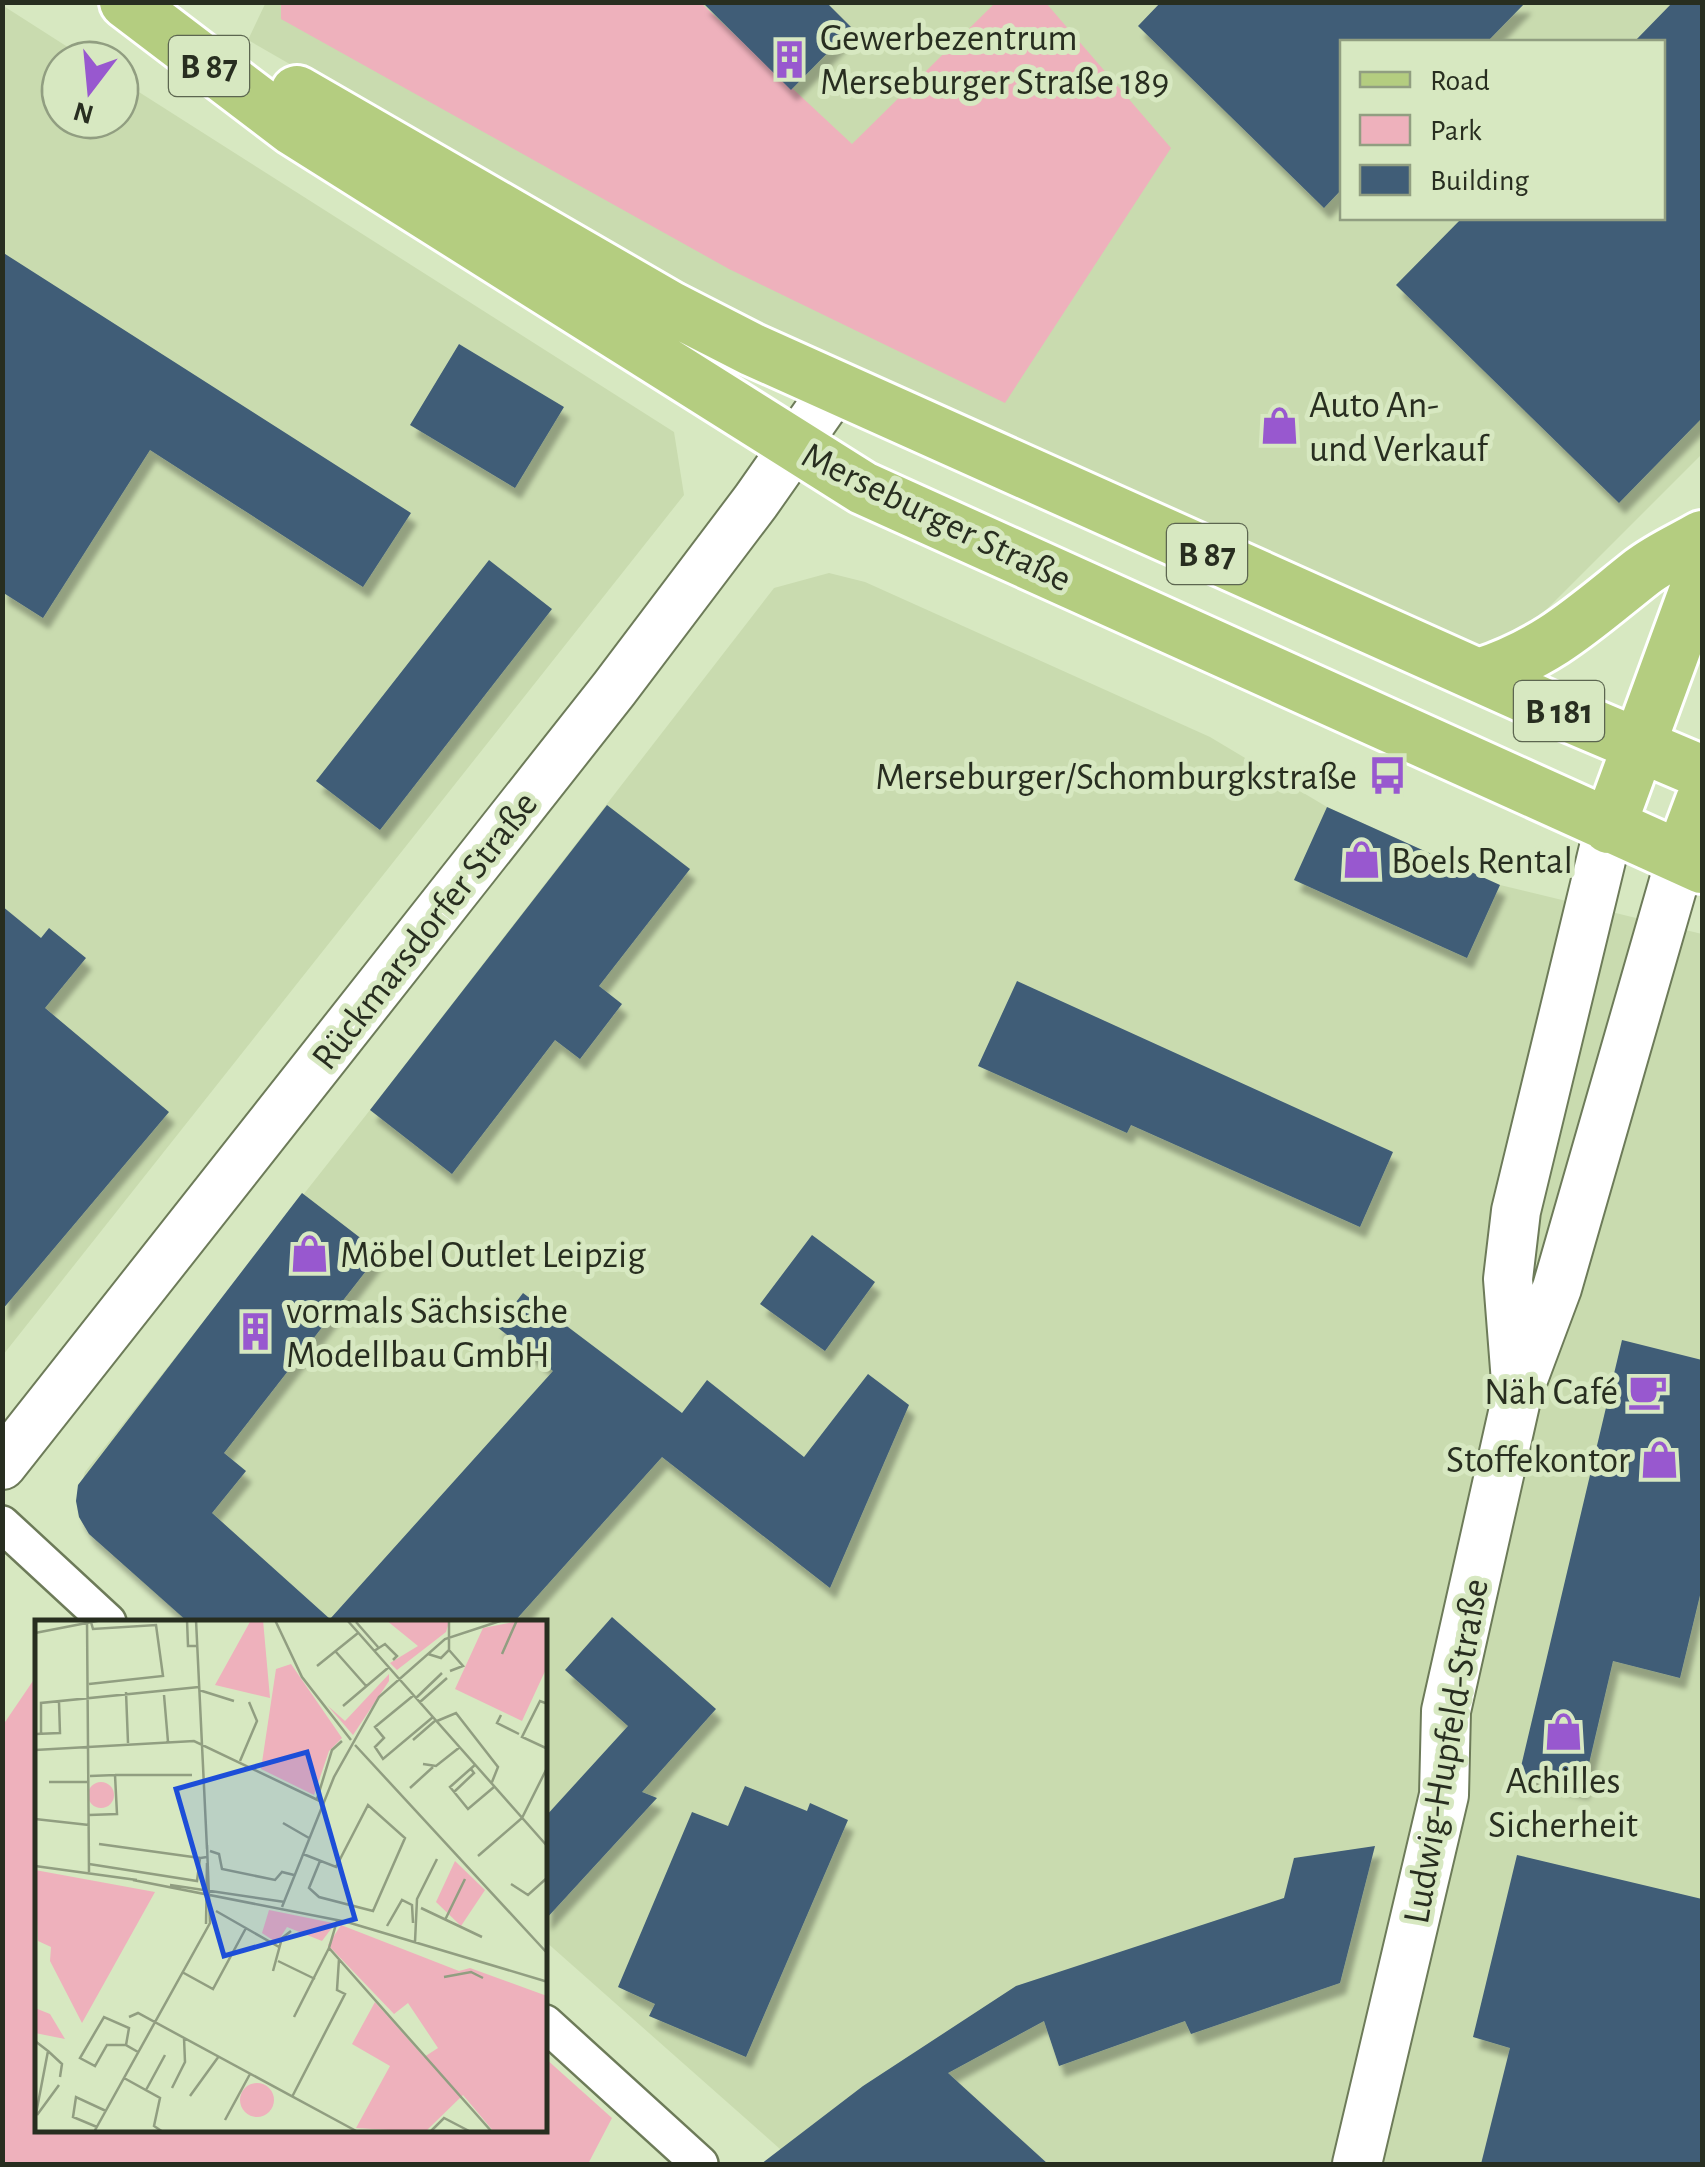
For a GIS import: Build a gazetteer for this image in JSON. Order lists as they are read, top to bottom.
{
  "streets": {
    "main road": [
      "B 87",
      "Merseburger Straße",
      "B 181",
      "Rückmarsdorfer Straße",
      "Ludwig-Hupfeld-Straße"
    ]
  },
  "crossings": [
    ["Merseburger Straße", "Rückmarsdorfer Straße"],
    ["Merseburger Straße", "Ludwig-Hupfeld-Straße"]
  ],
  "places": {
    "building": ["Gewerbezentrum Merseburger Straße 189", "vormals Sächsische Modellbau GmbH"],
    "shop": [
      "Auto An- und Verkauf",
      "Boels Rental",
      "Möbel Outlet Leipzig",
      "Stoffekontor",
      "Achilles Sicherheit"
    ],
    "bus stop": ["Merseburger/Schomburgkstraße"],
    "cafe": ["Näh Café"]
  },
  "legend": ["Road", "Park", "Building"],
  "north": "bottom"
}
